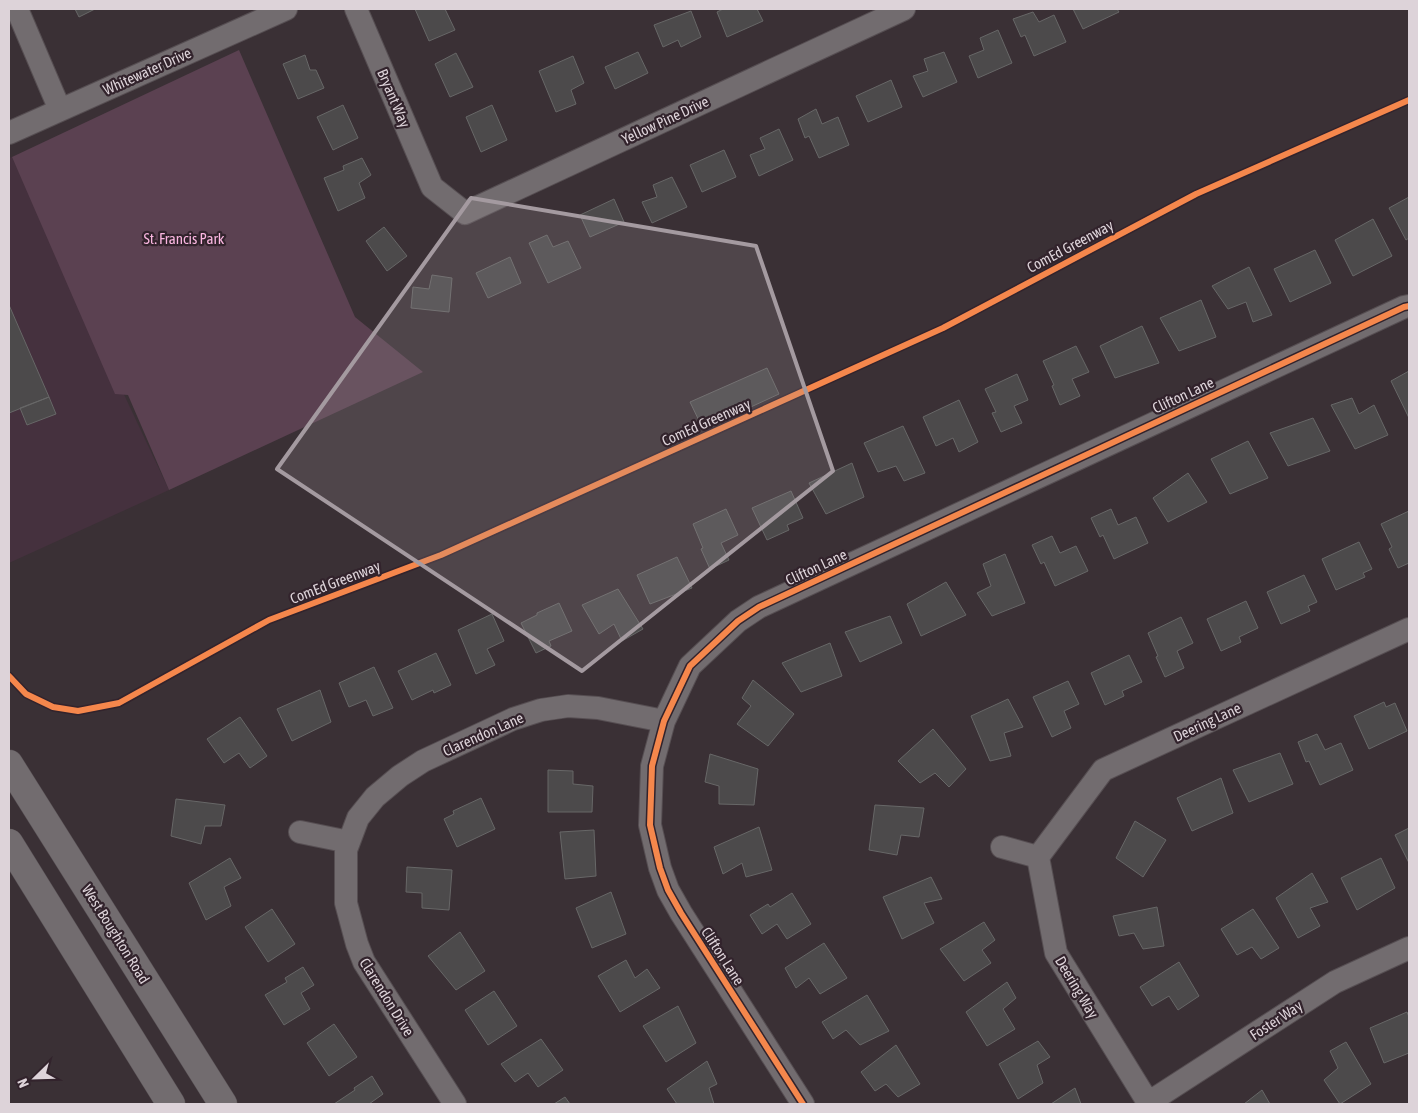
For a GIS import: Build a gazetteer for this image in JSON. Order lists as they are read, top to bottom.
{
  "streets": {
    "main road": ["West Boughton Road"],
    "street": [
      "Whitewater Drive",
      "Bryant Way",
      "Yellow Pine Drive",
      "Clifton Lane",
      "Deering Lane",
      "Clarendon Lane",
      "Deering Way",
      "Clarendon Drive",
      "Foster Way"
    ],
    "cycle path": ["ComEd Greenway"]
  },
  "crossings": [
    ["Bryant Way", "Yellow Pine Drive"],
    ["Clifton Lane", "Clarendon Lane"],
    ["Deering Lane", "Deering Way"],
    ["Clarendon Lane", "Clarendon Drive"],
    ["Deering Way", "Foster Way"]
  ],
  "parks": ["St. Francis Park"],
  "north": "bottom left"
}
